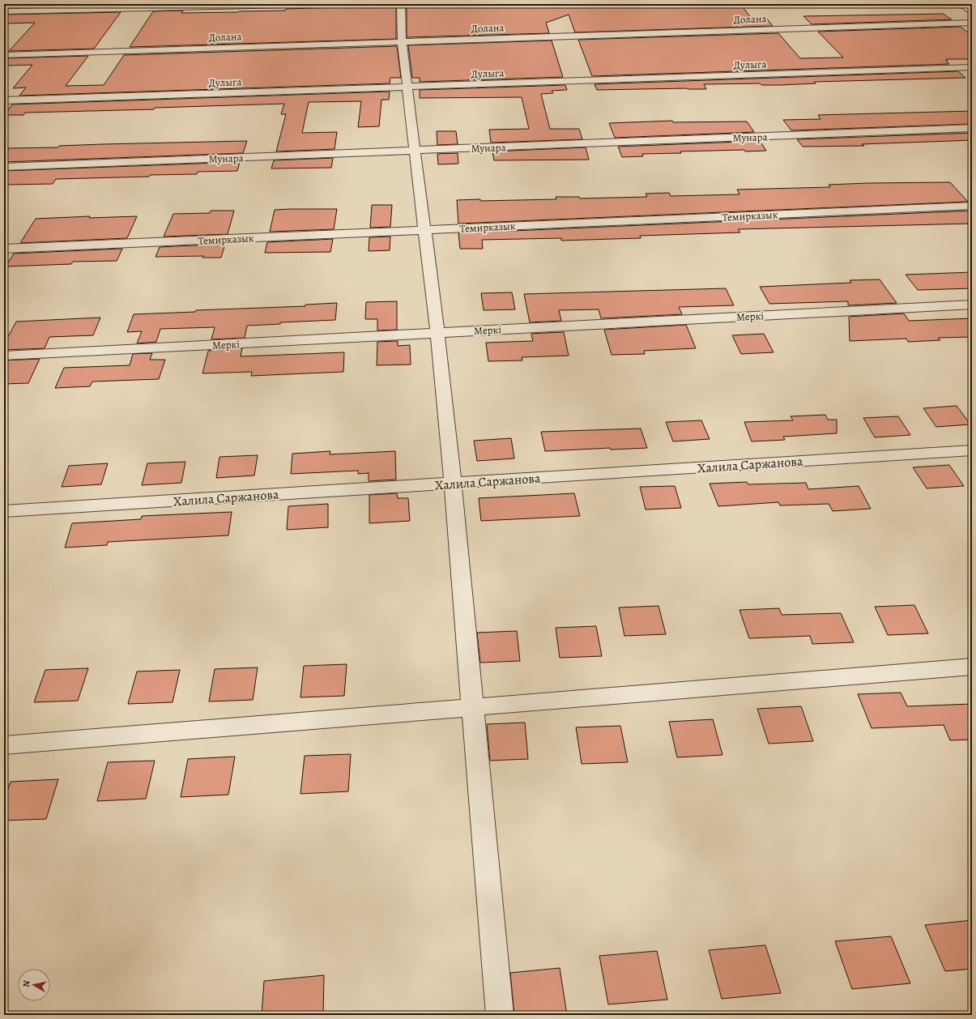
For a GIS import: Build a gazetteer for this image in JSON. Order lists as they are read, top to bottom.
{
  "streets": {
    "street": [
      "Долана",
      "Дулыга",
      "Мунара",
      "Темирказык",
      "Меркі",
      "Халила Саржанова"
    ]
  },
  "north": "left"
}
